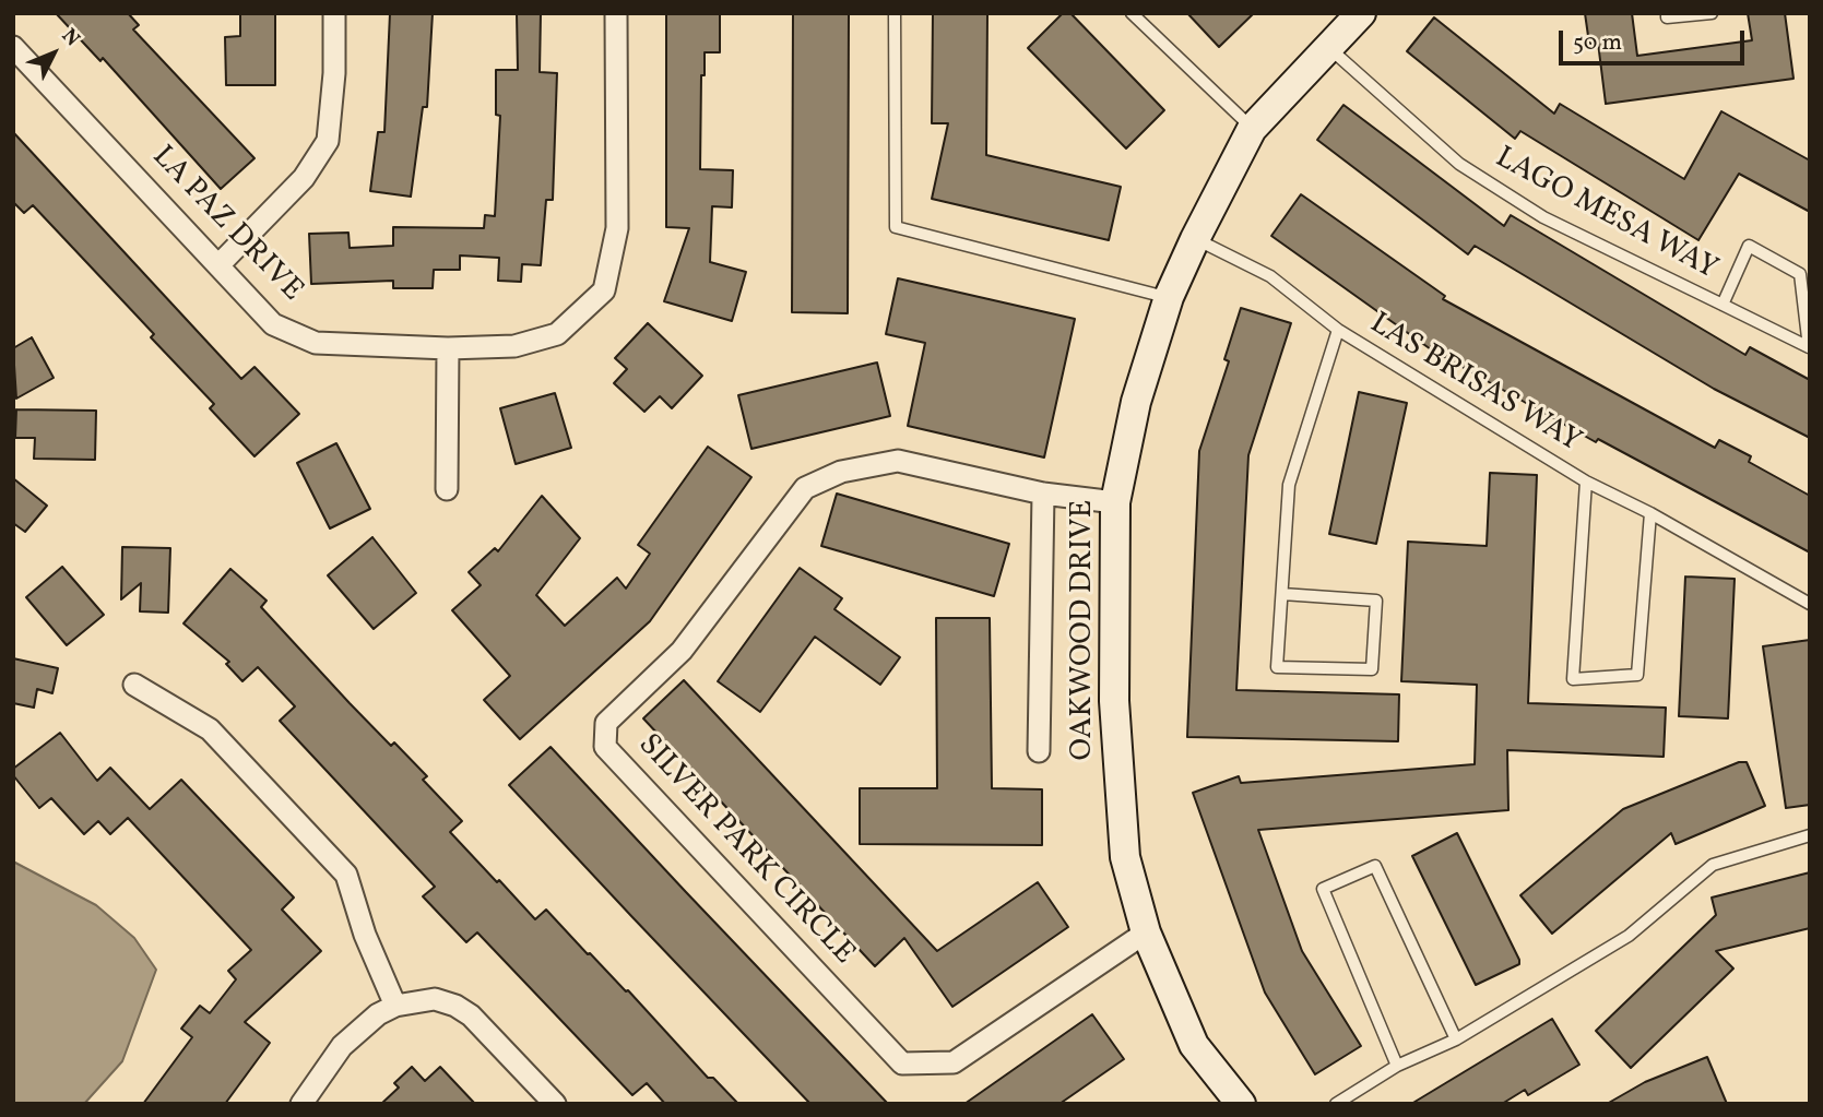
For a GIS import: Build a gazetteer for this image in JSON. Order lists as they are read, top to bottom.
{
  "streets": {
    "street": ["LA PAZ DRIVE", "OAKWOOD DRIVE", "SILVER PARK CIRCLE"],
    "lane": ["LAGO MESA WAY", "LAS BRISAS WAY"]
  },
  "crossings": [
    ["LAGO MESA WAY", "OAKWOOD DRIVE"],
    ["LAS BRISAS WAY", "OAKWOOD DRIVE"],
    ["OAKWOOD DRIVE", "SILVER PARK CIRCLE"]
  ],
  "scale_bar": "50 m",
  "north": "top right"
}
